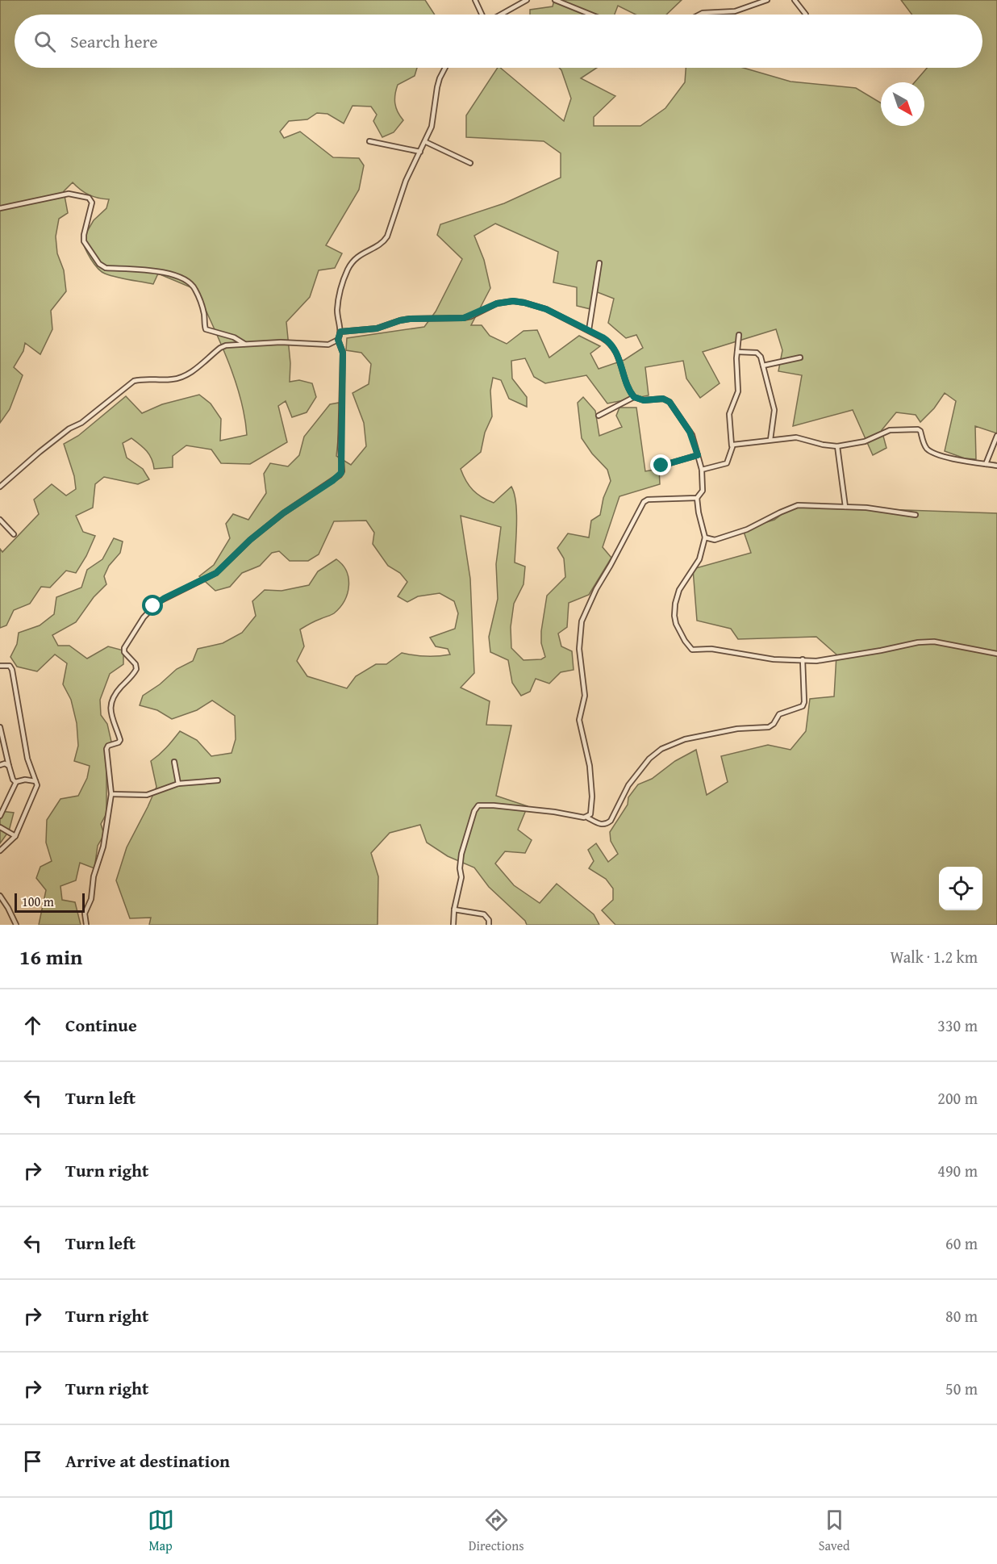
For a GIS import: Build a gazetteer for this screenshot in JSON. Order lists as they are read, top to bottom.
{
  "scale_bar": "100 m",
  "north": "bottom right",
  "page": {
    "search": "Search here",
    "scale": "100 m",
    "heading": ["16 min", "Walk · 1.2 km"],
    "list": [
      ["Continue", "330 m"],
      ["Turn left", "200 m"],
      ["Turn right", "490 m"],
      ["Turn left", "60 m"],
      ["Turn right", "80 m"],
      ["Turn right", "50 m"],
      "Arrive at destination"
    ],
    "nav": ["Map", "Directions", "Saved"]
  }
}
